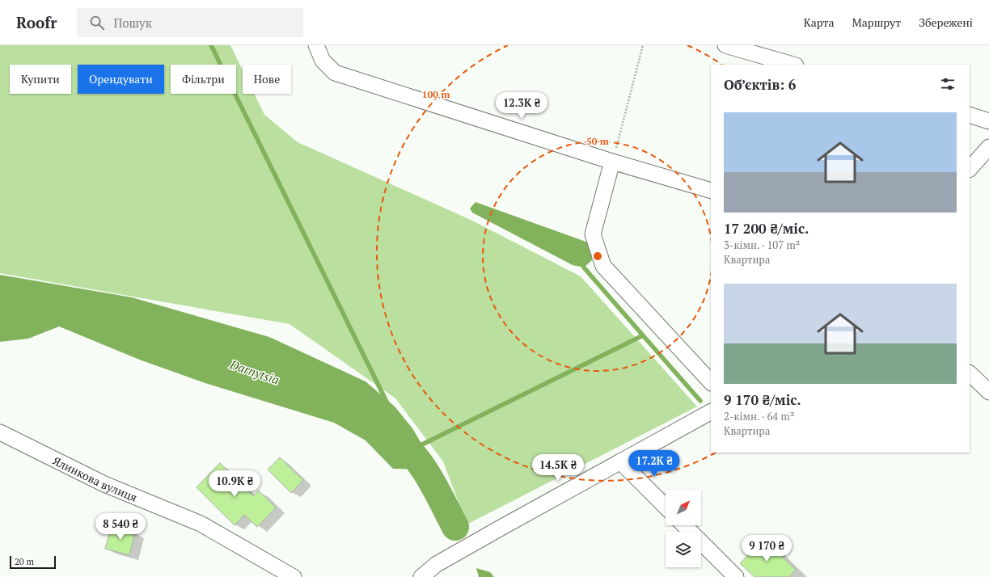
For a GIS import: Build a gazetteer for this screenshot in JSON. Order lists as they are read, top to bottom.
{
  "streets": {
    "street": ["Ялинкова вулиця"]
  },
  "water": ["Darnytsia"],
  "scale_bar": "20 m",
  "north": "top right",
  "page": {
    "header": "Roofr",
    "search": "Пошук",
    "nav": ["Карта", "Маршрут", "Збережені"],
    "chip": [
      "Купити",
      "Орендувати",
      "Фільтри",
      "Нове"
    ],
    "heading": "Об’єктів: 6",
    "price": [
      "12.3K ₴",
      "17.2K ₴",
      "14.5K ₴",
      "10.9K ₴",
      "8 540 ₴",
      "9 170 ₴"
    ],
    "list": [
      {
        "name": "17 200 ₴/міс.",
        "note": "3-кімн. · 107 m² · Квартира"
      },
      {
        "name": "9 170 ₴/міс.",
        "note": "2-кімн. · 64 m² · Квартира"
      }
    ],
    "scale": "20 m"
  },
  "rings": ["100 m", "50 m"]
}
